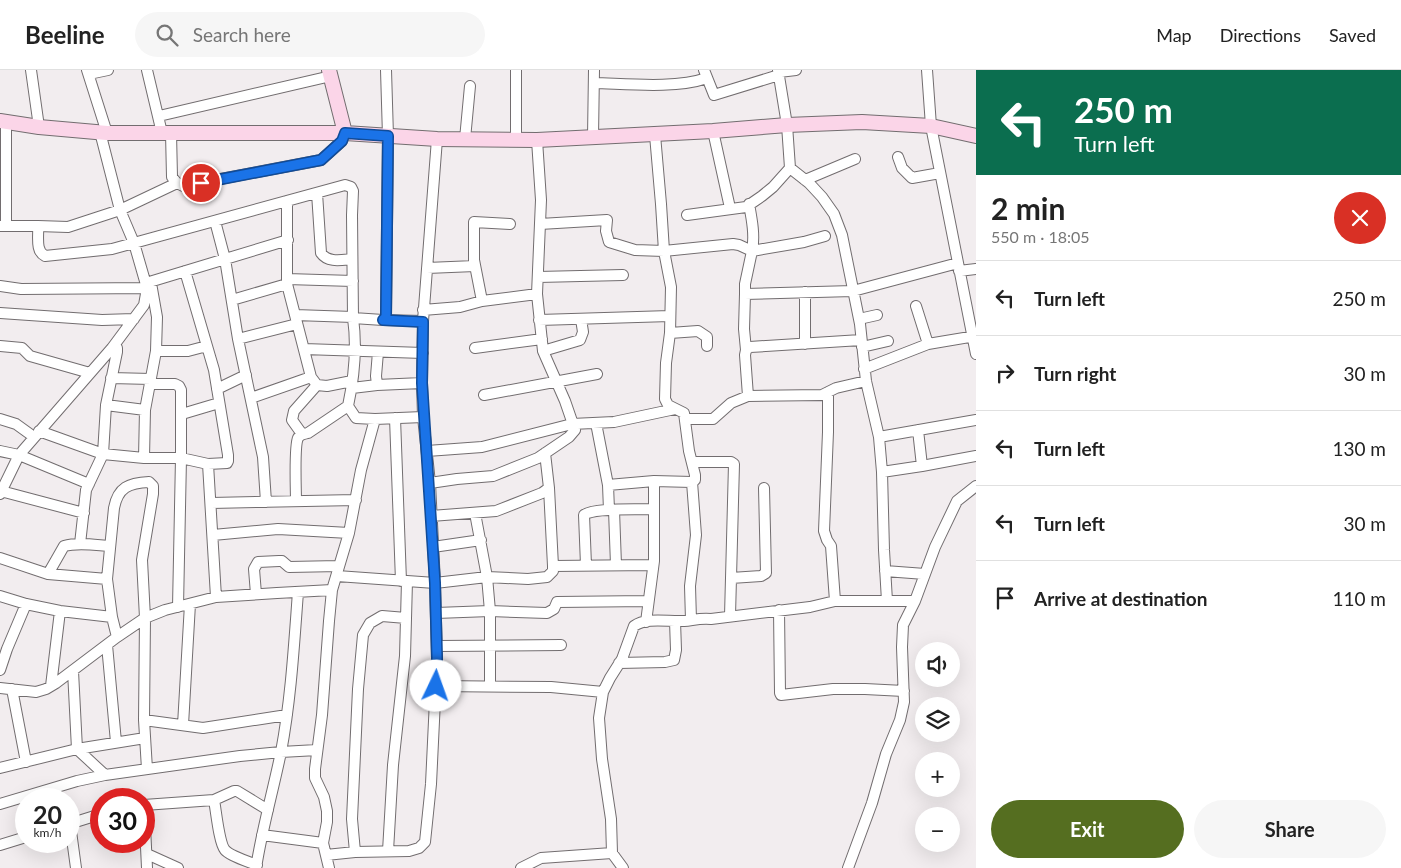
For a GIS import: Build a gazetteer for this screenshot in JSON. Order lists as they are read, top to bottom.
{
  "page": {
    "header": "Beeline",
    "search": "Search here",
    "nav": ["Map", "Directions", "Saved"],
    "turn": ["250 m", "Turn left"],
    "heading": ["2 min", "550 m · 18:05"],
    "list": [
      {
        "name": "Turn left",
        "value": "250 m"
      },
      {
        "name": "Turn right",
        "value": "30 m"
      },
      {
        "name": "Turn left",
        "value": "130 m"
      },
      {
        "name": "Turn left",
        "value": "30 m"
      },
      {
        "name": "Arrive at destination",
        "value": "110 m"
      }
    ],
    "map_buttons": ["+", "−"],
    "speed": "20 km/h",
    "limit": "30",
    "buttons": ["Exit", "Share"]
  }
}
